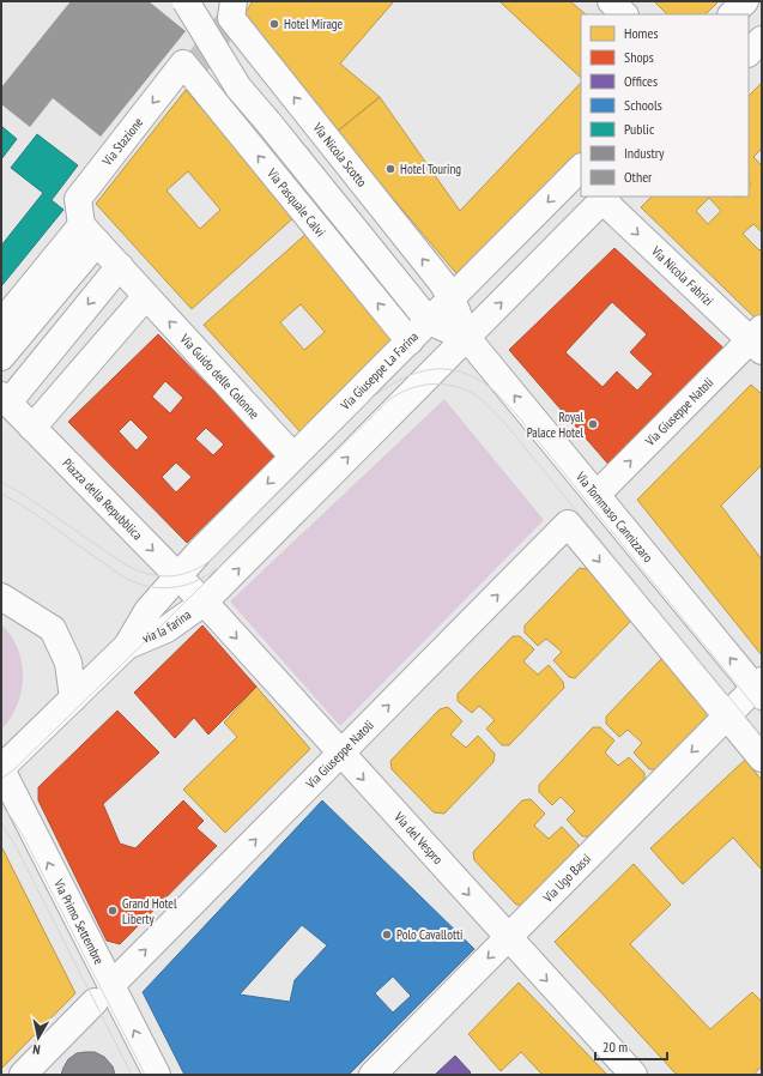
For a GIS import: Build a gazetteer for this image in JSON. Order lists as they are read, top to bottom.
{
  "streets": {
    "street": [
      "Via Stazione",
      "Via Nicola Scotto",
      "Via Pasquale Calvi",
      "Via Nicola Fabrizi",
      "Via Giuseppe La Farina",
      "Via Guido delle Colonne",
      "Via Giuseppe Natoli",
      "Piazza della Repubblica",
      "Via Tommaso Cannizzaro",
      "via la farina",
      "Via del Vespro",
      "Via Ugo Bassi",
      "Via Primo Settembre"
    ]
  },
  "crossings": [
    ["Via Stazione", "Via Pasquale Calvi"],
    ["Via Stazione", "Via Guido delle Colonne"],
    ["Via Nicola Scotto", "Via Giuseppe La Farina"],
    ["Via Nicola Scotto", "Via Tommaso Cannizzaro"],
    ["Via Pasquale Calvi", "Via Giuseppe La Farina"],
    ["Via Nicola Fabrizi", "Via Giuseppe Natoli"],
    ["Via Giuseppe La Farina", "Via Guido delle Colonne"],
    ["Via Giuseppe La Farina", "Piazza della Repubblica"],
    ["Via Giuseppe La Farina", "via la farina"],
    ["Via Giuseppe Natoli", "Via Tommaso Cannizzaro"],
    ["Via Giuseppe Natoli", "Via del Vespro"],
    ["Via Giuseppe Natoli", "Via Ugo Bassi"],
    ["Via Giuseppe Natoli", "Via Primo Settembre"],
    ["Piazza della Repubblica", "via la farina"],
    ["Piazza della Repubblica", "Via del Vespro"],
    ["Via Tommaso Cannizzaro", "Via Ugo Bassi"],
    ["via la farina", "Via del Vespro"],
    ["Via del Vespro", "Via Ugo Bassi"]
  ],
  "one_way": [
    "Via Stazione",
    "Via Nicola Fabrizi",
    "Via Tommaso Cannizzaro",
    "Via del Vespro",
    "Via Ugo Bassi",
    "Via Primo Settembre"
  ],
  "places": [
    "Hotel Mirage",
    "Hotel Touring",
    "Royal Palace Hotel",
    "Grand Hotel Liberty",
    "Polo Cavallotti"
  ],
  "legend": [
    "Homes",
    "Shops",
    "Offices",
    "Schools",
    "Public",
    "Industry",
    "Other"
  ],
  "scale_bar": "20 m",
  "north": "bottom"
}
